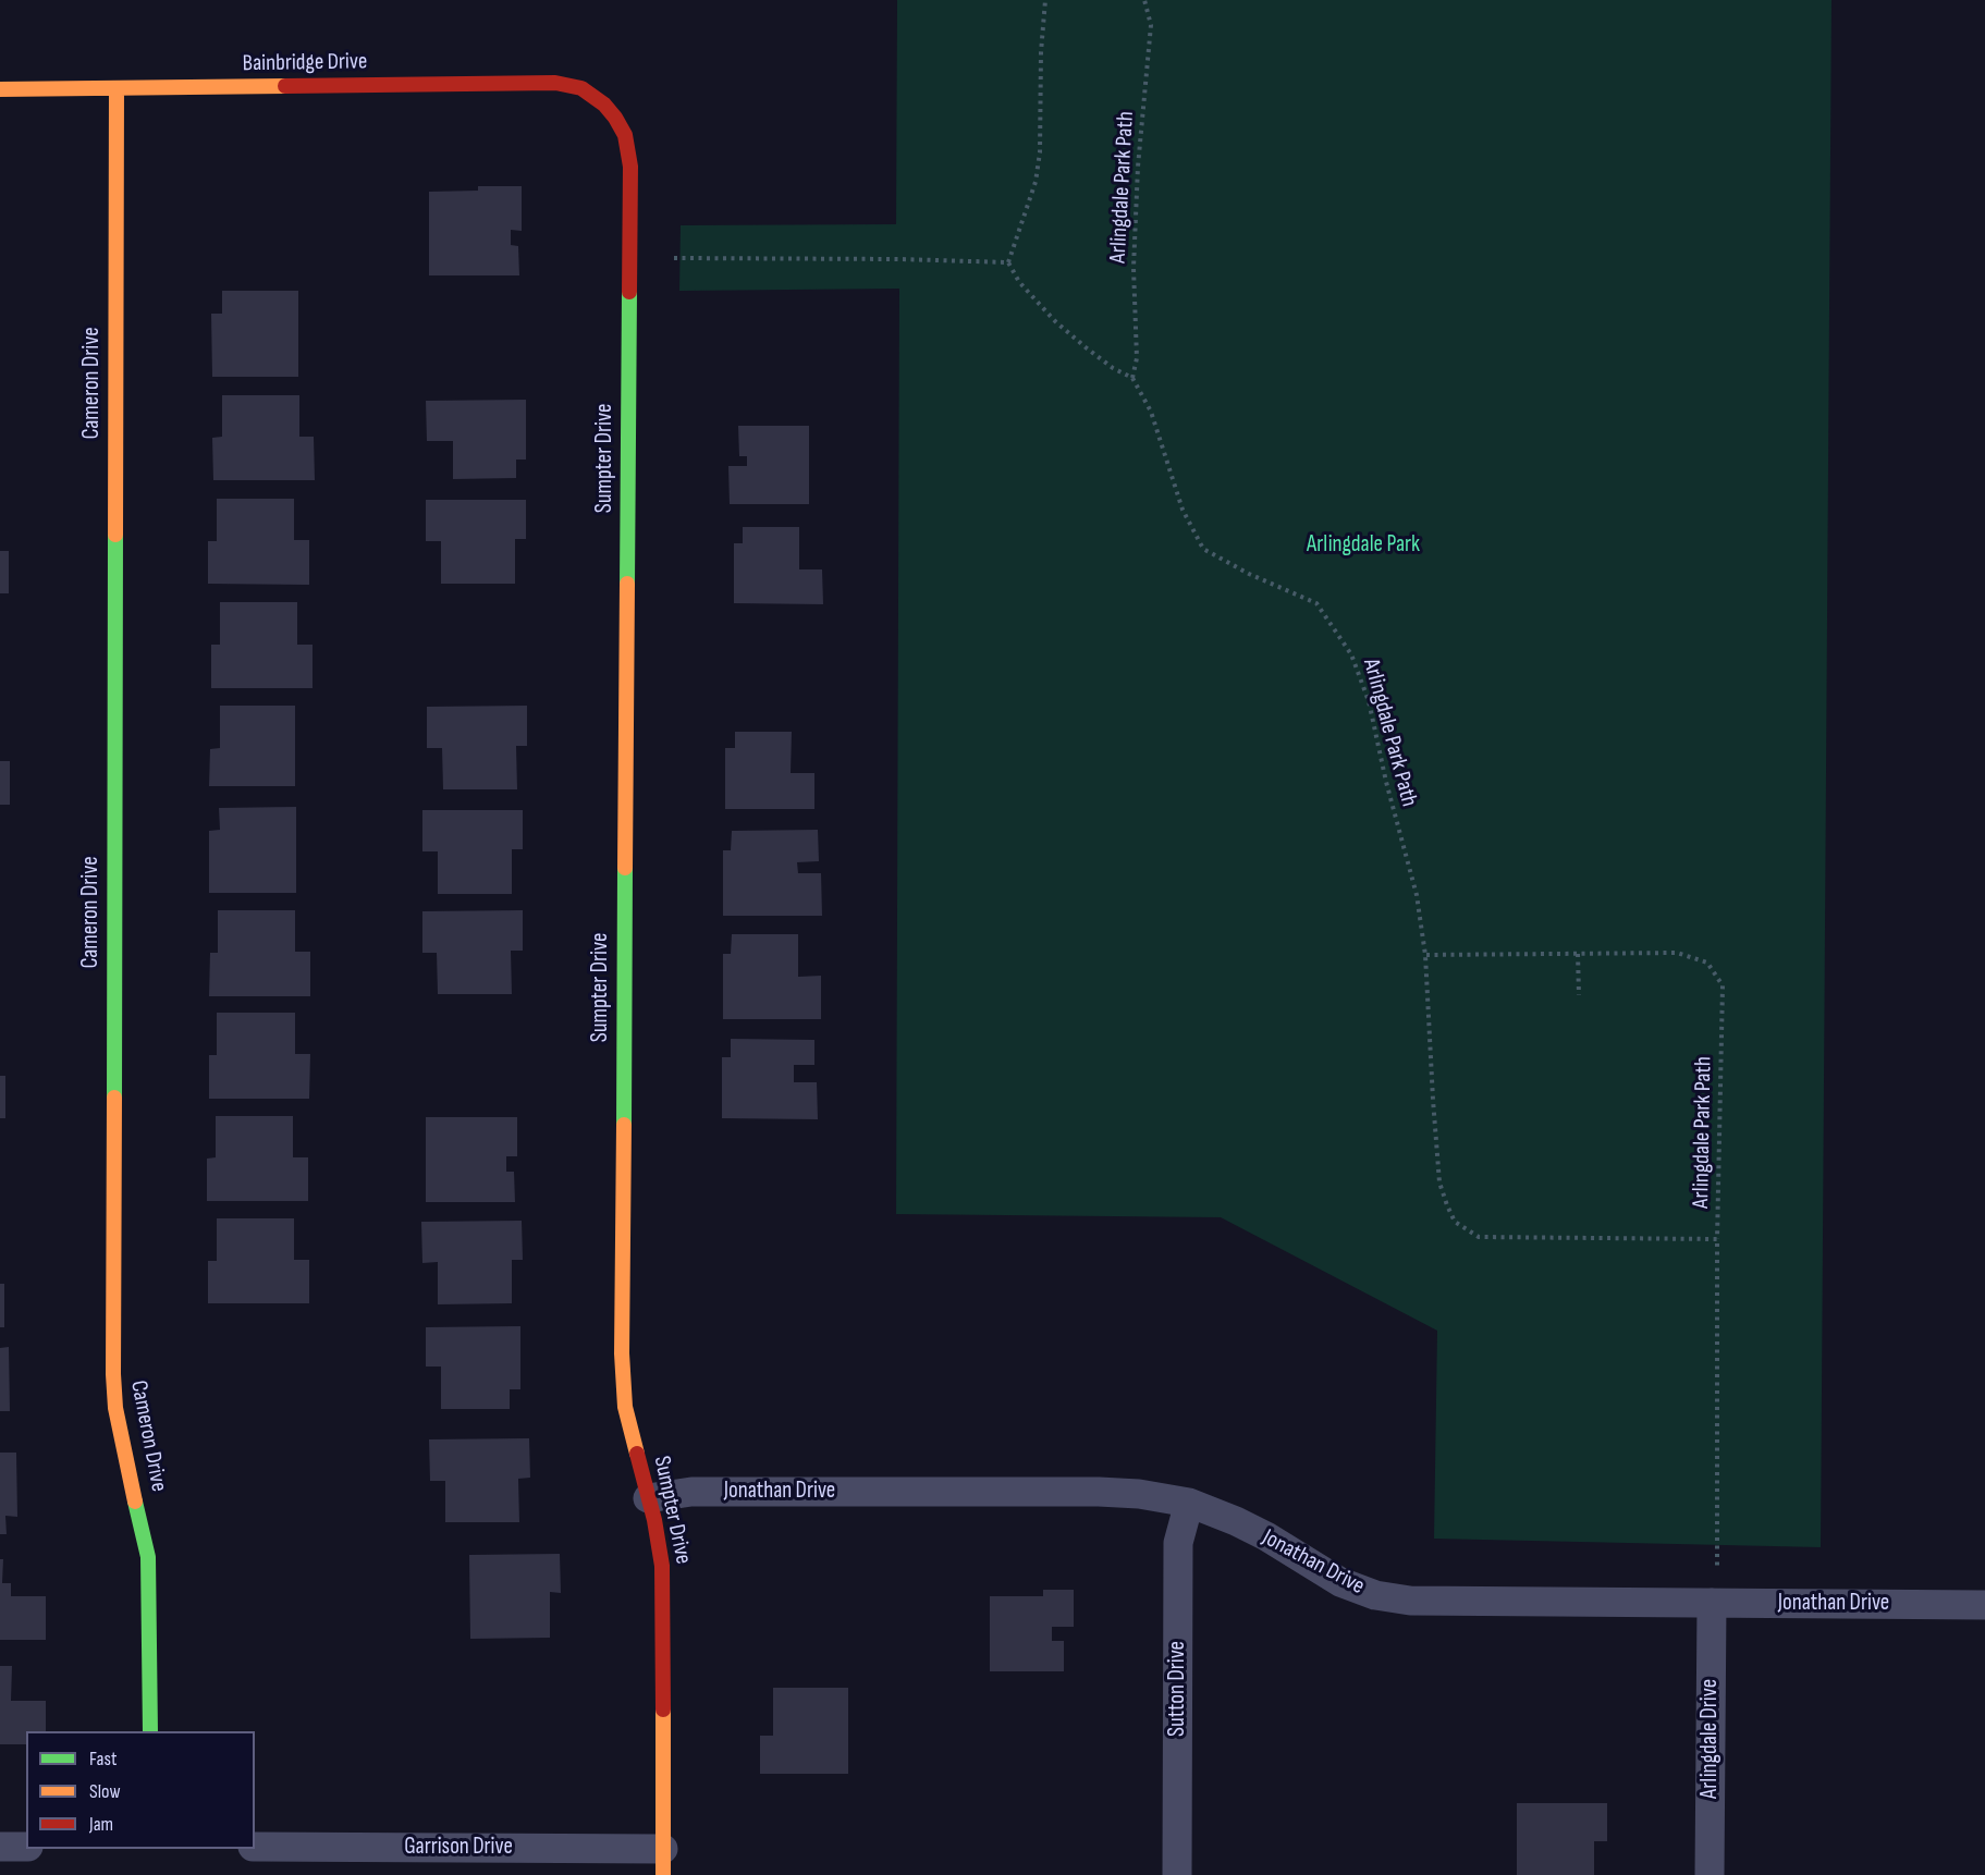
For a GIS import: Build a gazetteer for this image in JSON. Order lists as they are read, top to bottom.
{
  "streets": {
    "street": [
      "Bainbridge Drive",
      "Cameron Drive",
      "Sumpter Drive",
      "Jonathan Drive",
      "Sutton Drive",
      "Arlingdale Drive",
      "Garrison Drive"
    ],
    "path": ["Arlingdale Park Path"]
  },
  "crossings": [
    ["Bainbridge Drive", "Cameron Drive"],
    ["Bainbridge Drive", "Sumpter Drive"],
    ["Sumpter Drive", "Jonathan Drive"],
    ["Sumpter Drive", "Garrison Drive"],
    ["Jonathan Drive", "Sutton Drive"],
    ["Jonathan Drive", "Arlingdale Drive"]
  ],
  "parks": ["Arlingdale Park"],
  "legend": ["Fast", "Slow", "Jam"]
}
